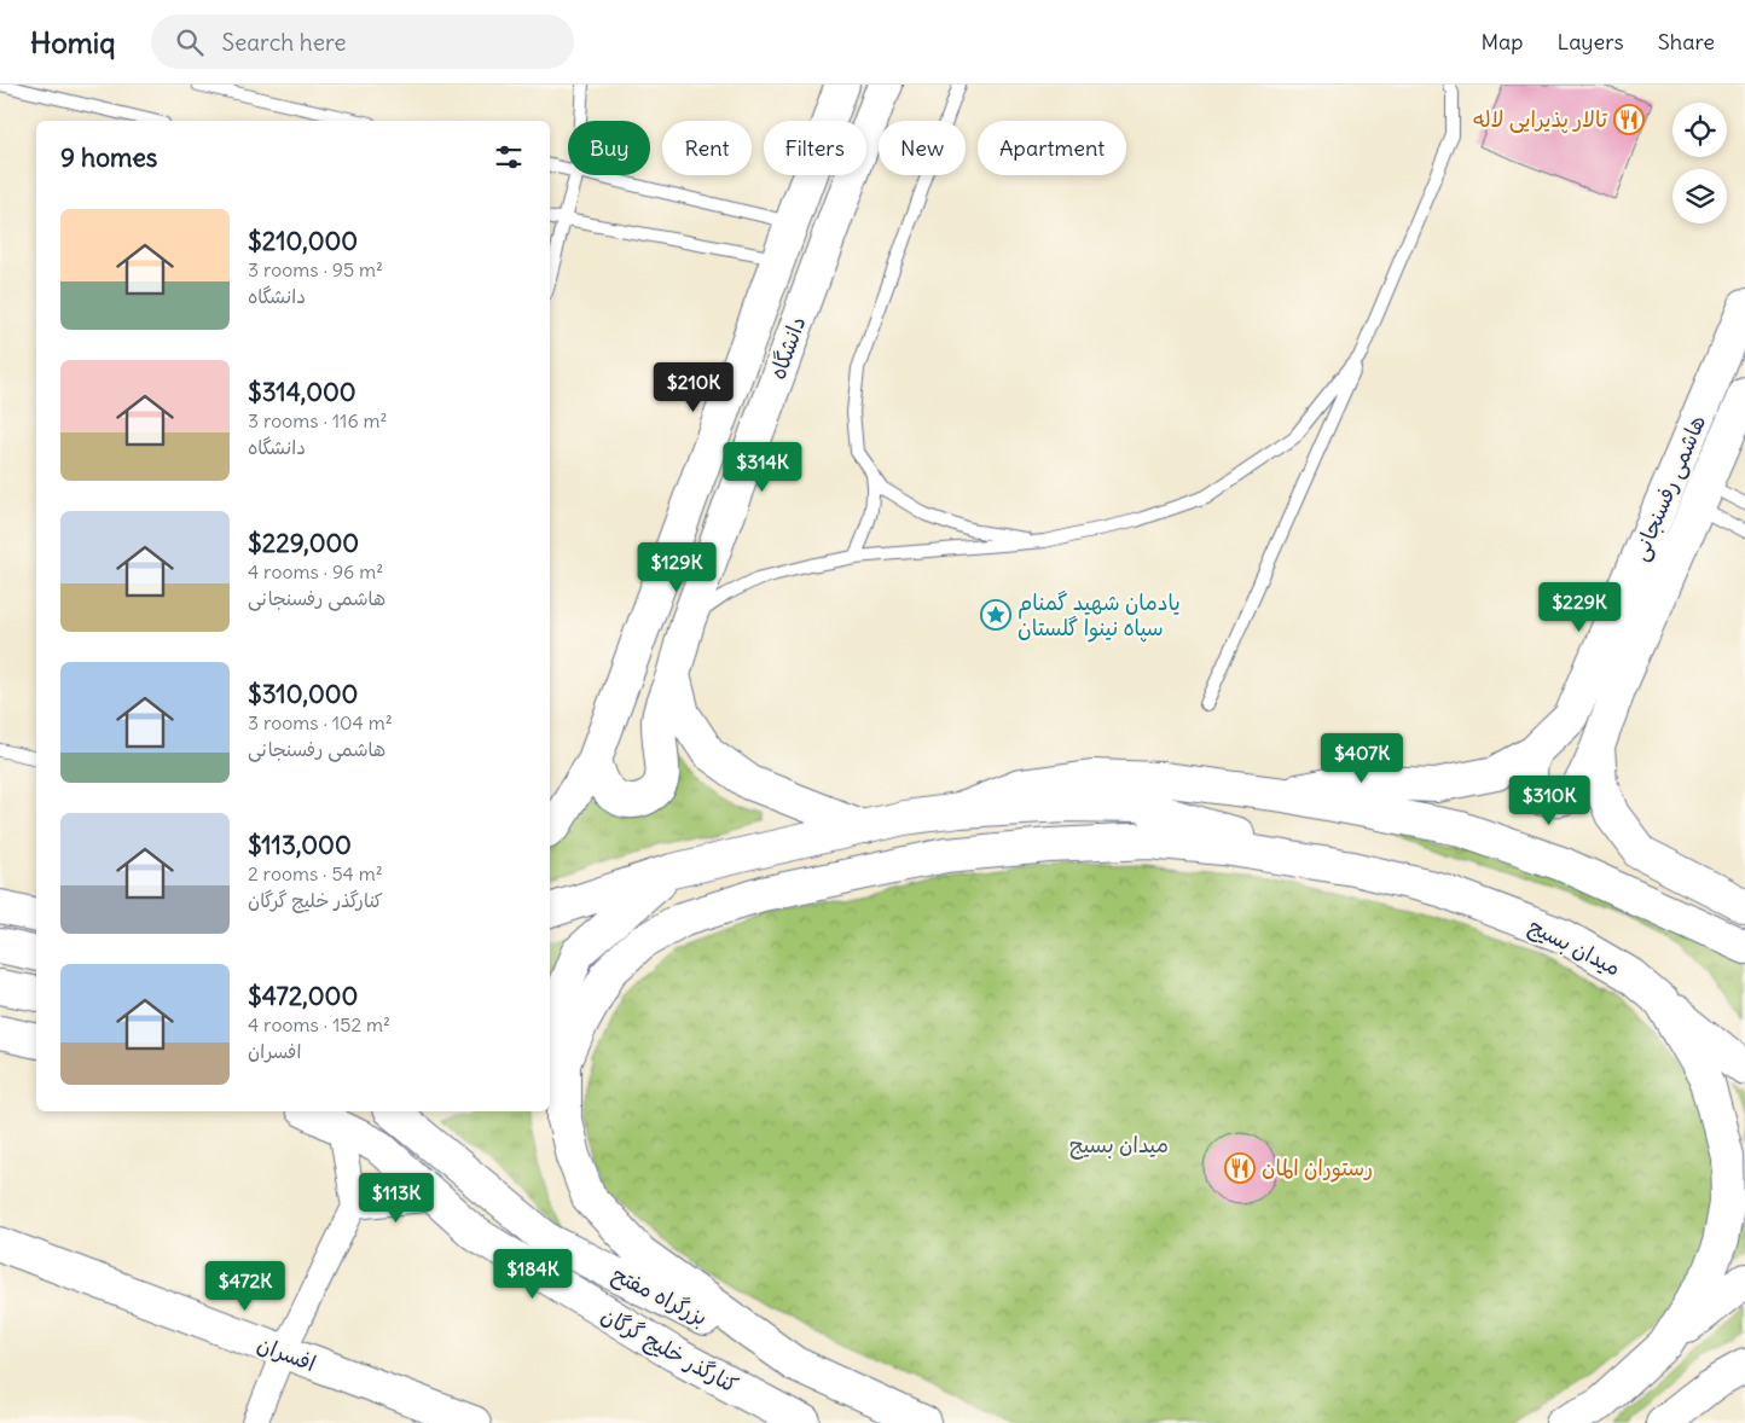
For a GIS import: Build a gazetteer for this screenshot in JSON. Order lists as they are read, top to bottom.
{
  "streets": {
    "main road": [
      "دانشگاه",
      "هاشمی رفسنجانی",
      "میدان بسیج",
      "بزرگراه مفتح",
      "کنارگذر خلیج گرگان",
      "افسران"
    ]
  },
  "crossings": [
    ["میدان بسیج", "بزرگراه مفتح"]
  ],
  "parks": ["میدان بسیج"],
  "places": {
    "restaurant": ["تالار پذیرایی لاله", "رستوران المان"],
    "place": ["یادمان شهید گمنام سپاه نینوا گلستان"]
  },
  "page": {
    "header": "Homiq",
    "search": "Search here",
    "nav": ["Map", "Layers", "Share"],
    "chip": [
      "Buy",
      "Rent",
      "Filters",
      "New",
      "Apartment"
    ],
    "heading": "9 homes",
    "list": [
      {
        "name": "$210,000",
        "note": "3 rooms · 95 m² · دانشگاه"
      },
      {
        "name": "$314,000",
        "note": "3 rooms · 116 m² · دانشگاه"
      },
      {
        "name": "$229,000",
        "note": "4 rooms · 96 m² · هاشمی رفسنجانی"
      },
      {
        "name": "$310,000",
        "note": "3 rooms · 104 m² · هاشمی رفسنجانی"
      },
      {
        "name": "$113,000",
        "note": "2 rooms · 54 m² · کنارگذر خلیج گرگان"
      },
      {
        "name": "$472,000",
        "note": "4 rooms · 152 m² · افسران"
      }
    ],
    "price": [
      "$210K",
      "$314K",
      "$129K",
      "$229K",
      "$407K",
      "$310K",
      "$113K",
      "$184K",
      "$472K"
    ]
  }
}
